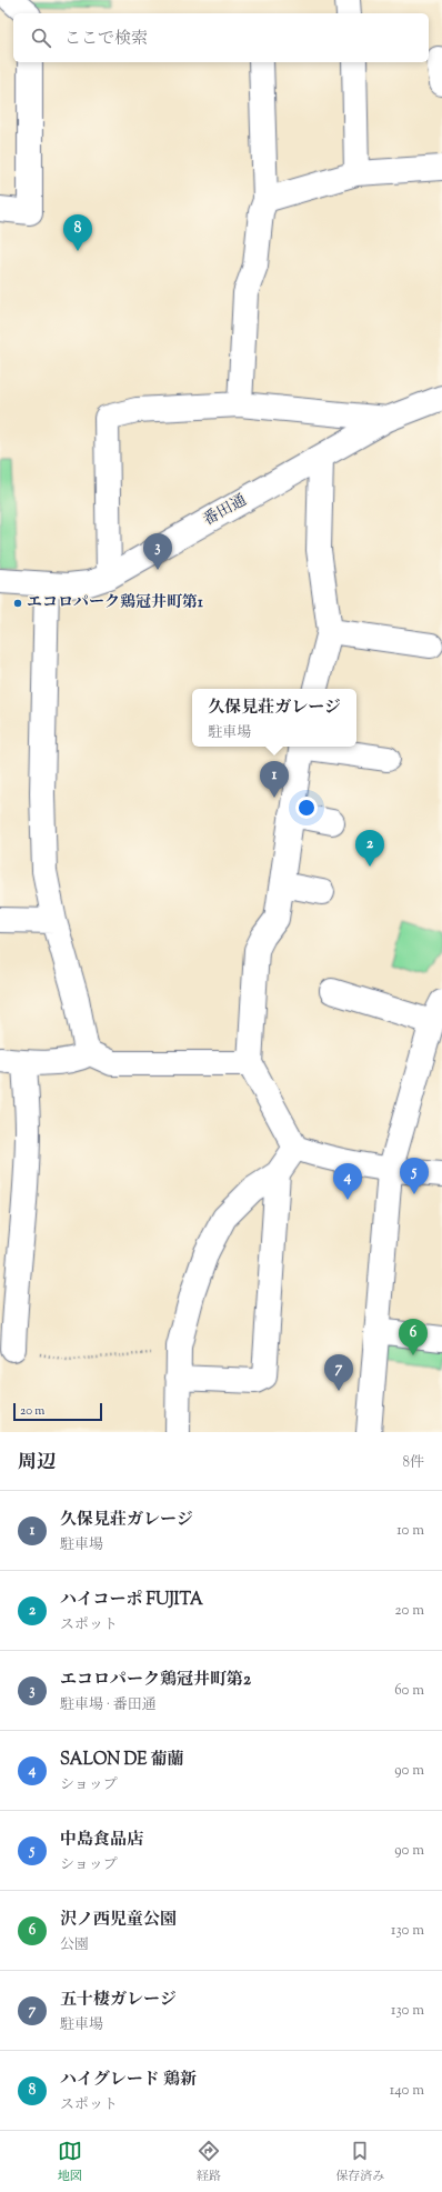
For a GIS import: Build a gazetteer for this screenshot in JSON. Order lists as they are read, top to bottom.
{
  "streets": {
    "street": ["番田通"]
  },
  "places": ["エコロパーク鶏冠井町第1"],
  "scale_bar": "20 m",
  "page": {
    "search": "ここで検索",
    "pins": [
      "8",
      "3",
      "1",
      "2",
      "5",
      "4",
      "6",
      "7"
    ],
    "popup": ["久保見荘ガレージ", "駐車場"],
    "scale": "20 m",
    "heading": ["周辺", "8件"],
    "list": [
      {
        "mark": "1",
        "name": "久保見荘ガレージ",
        "note": "駐車場",
        "value": "10 m"
      },
      {
        "mark": "2",
        "name": "ハイコーポ FUJITA",
        "note": "スポット",
        "value": "20 m"
      },
      {
        "mark": "3",
        "name": "エコロパーク鶏冠井町第2",
        "note": "駐車場 · 番田通",
        "value": "60 m"
      },
      {
        "mark": "4",
        "name": "SALON DE 葡蘭",
        "note": "ショップ",
        "value": "90 m"
      },
      {
        "mark": "5",
        "name": "中島食品店",
        "note": "ショップ",
        "value": "90 m"
      },
      {
        "mark": "6",
        "name": "沢ノ西児童公園",
        "note": "公園",
        "value": "130 m"
      },
      {
        "mark": "7",
        "name": "五十棲ガレージ",
        "note": "駐車場",
        "value": "130 m"
      },
      {
        "mark": "8",
        "name": "ハイグレード 鶏新",
        "note": "スポット",
        "value": "140 m"
      }
    ],
    "nav": ["地図", "経路", "保存済み"]
  }
}
